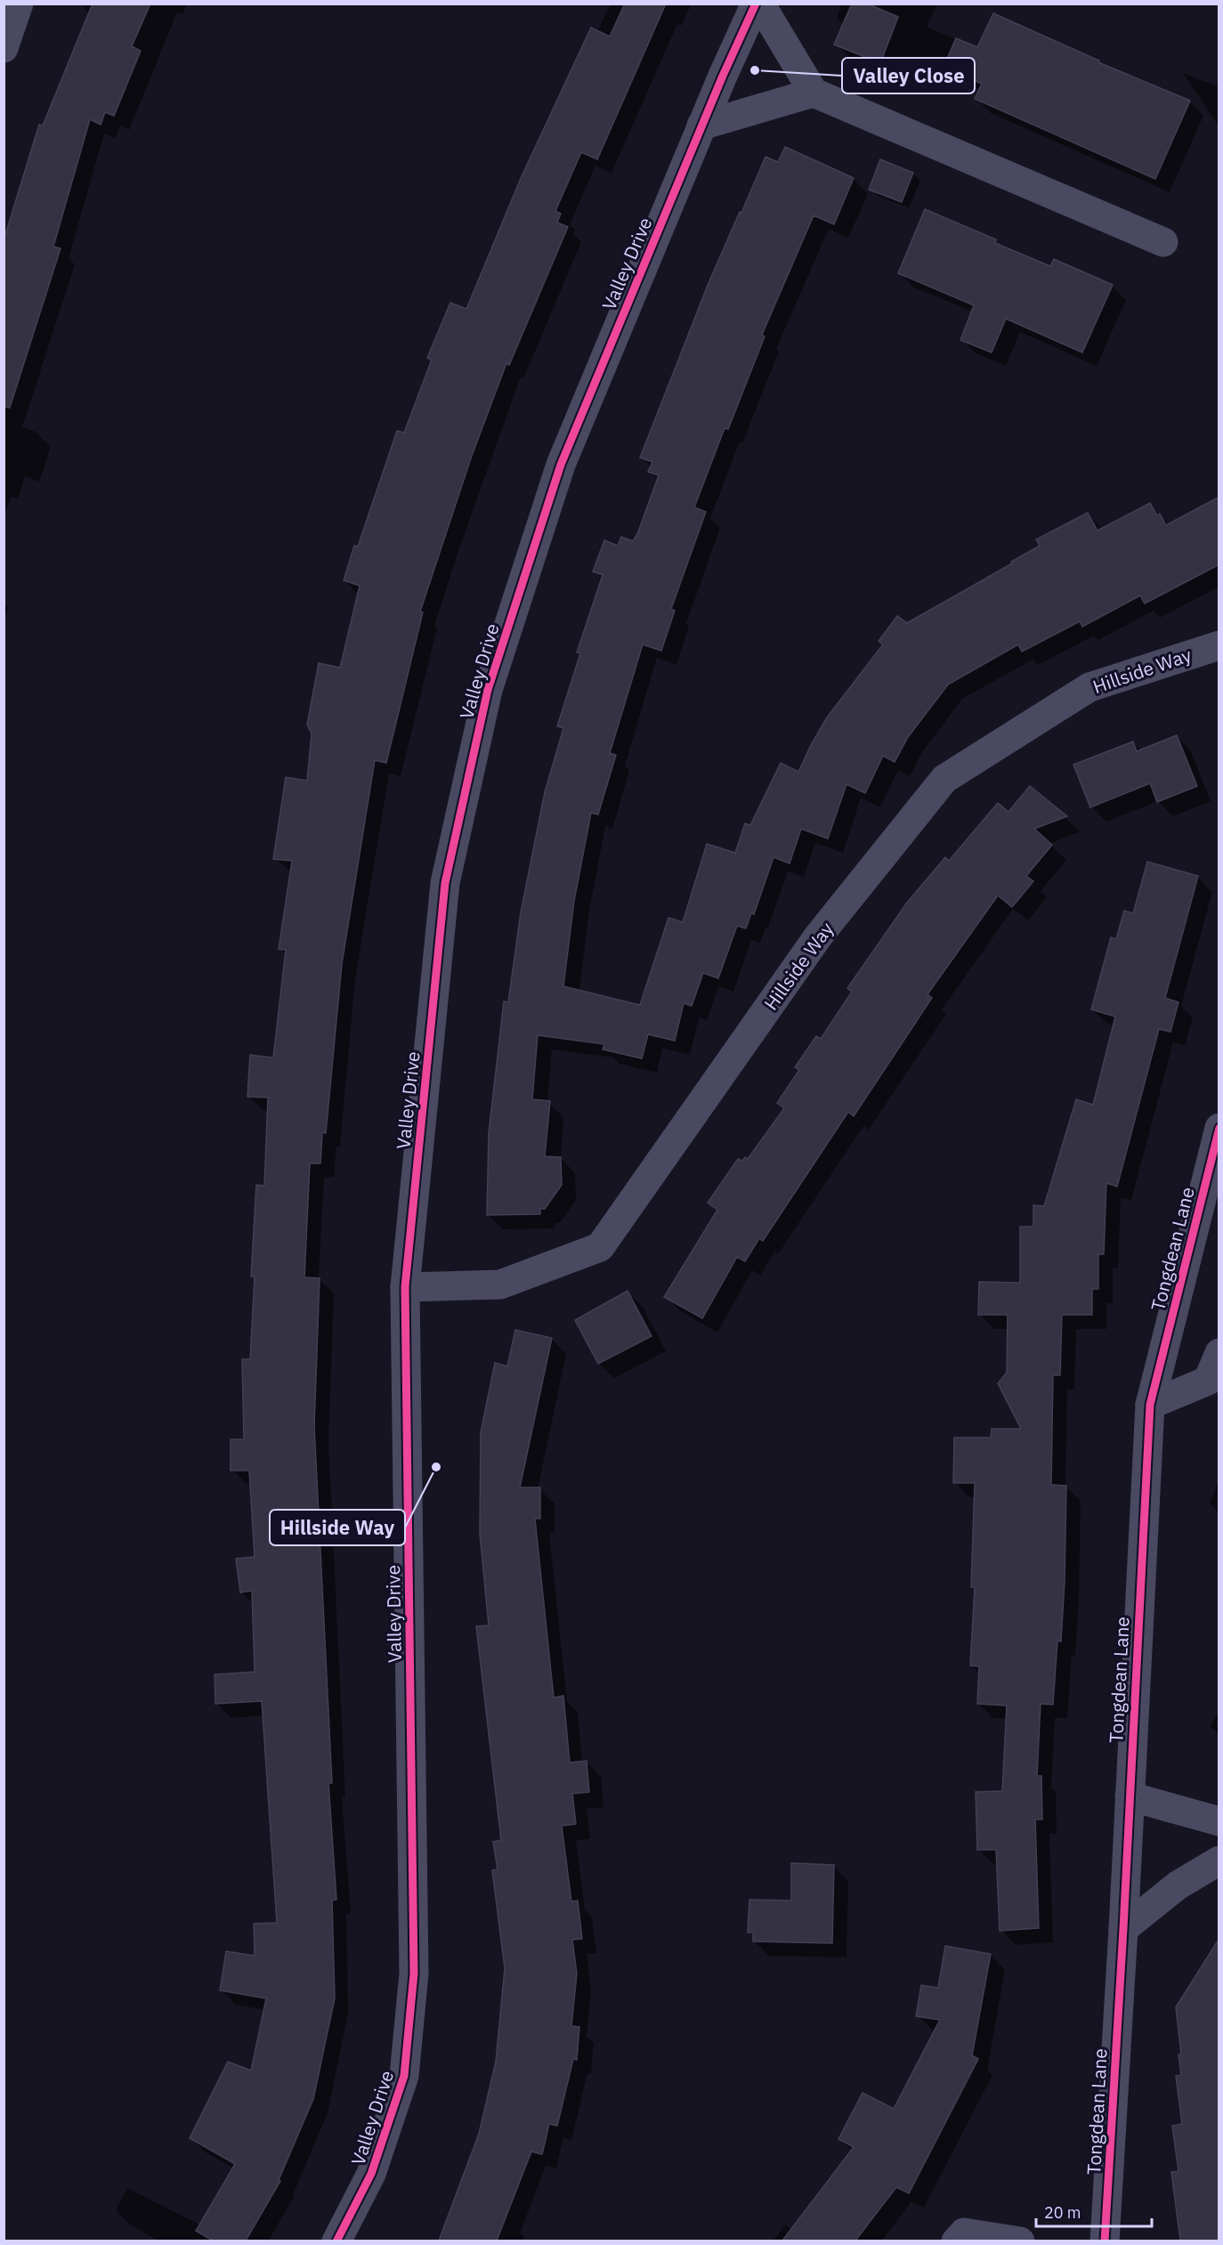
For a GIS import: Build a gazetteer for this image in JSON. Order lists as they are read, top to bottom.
{
  "streets": {
    "street": ["Valley Drive", "Hillside Way", "Tongdean Lane"]
  },
  "crossings": [
    ["Valley Drive", "Hillside Way"]
  ],
  "places": ["Valley Close", "Hillside Way"],
  "scale_bar": "20 m"
}
